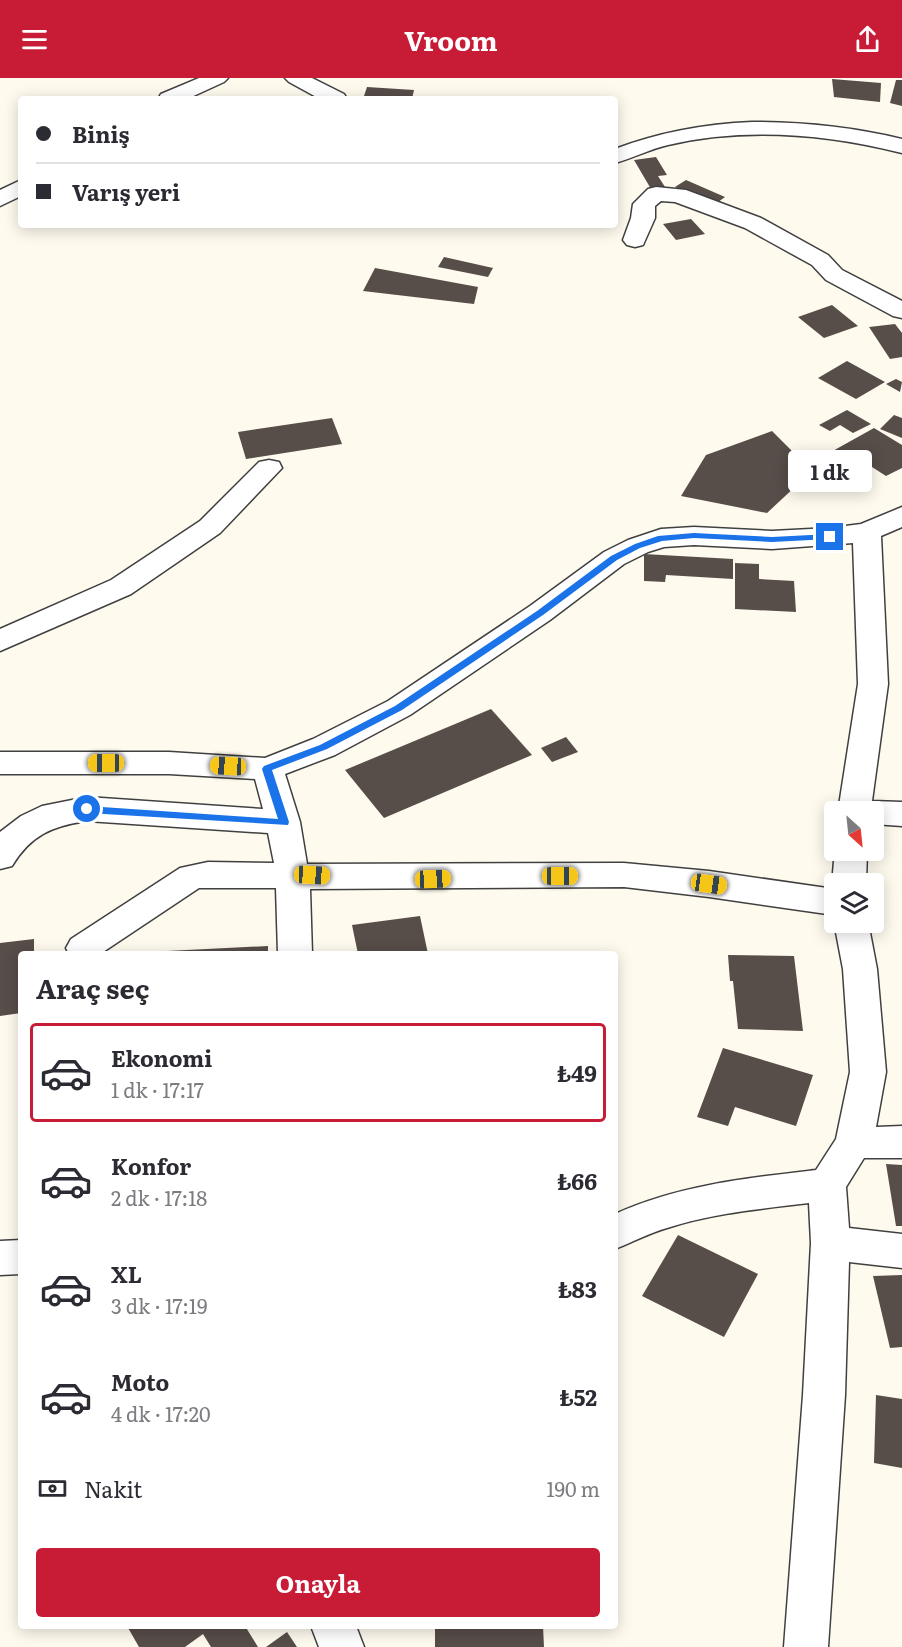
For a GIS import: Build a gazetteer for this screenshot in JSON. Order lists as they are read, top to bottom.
{
  "north": "bottom right",
  "page": {
    "header": "Vroom",
    "banner": ["Biniş", "Varış yeri"],
    "bubble": "1 dk",
    "heading": "Araç seç",
    "list": [
      {
        "name": "Ekonomi",
        "note": "1 dk · 17:17",
        "value": "₺49"
      },
      {
        "name": "Konfor",
        "note": "2 dk · 17:18",
        "value": "₺66"
      },
      {
        "name": "XL",
        "note": "3 dk · 17:19",
        "value": "₺83"
      },
      {
        "name": "Moto",
        "note": "4 dk · 17:20",
        "value": "₺52"
      }
    ],
    "pay": ["Nakit", "190 m"],
    "buttons": "Onayla"
  }
}
